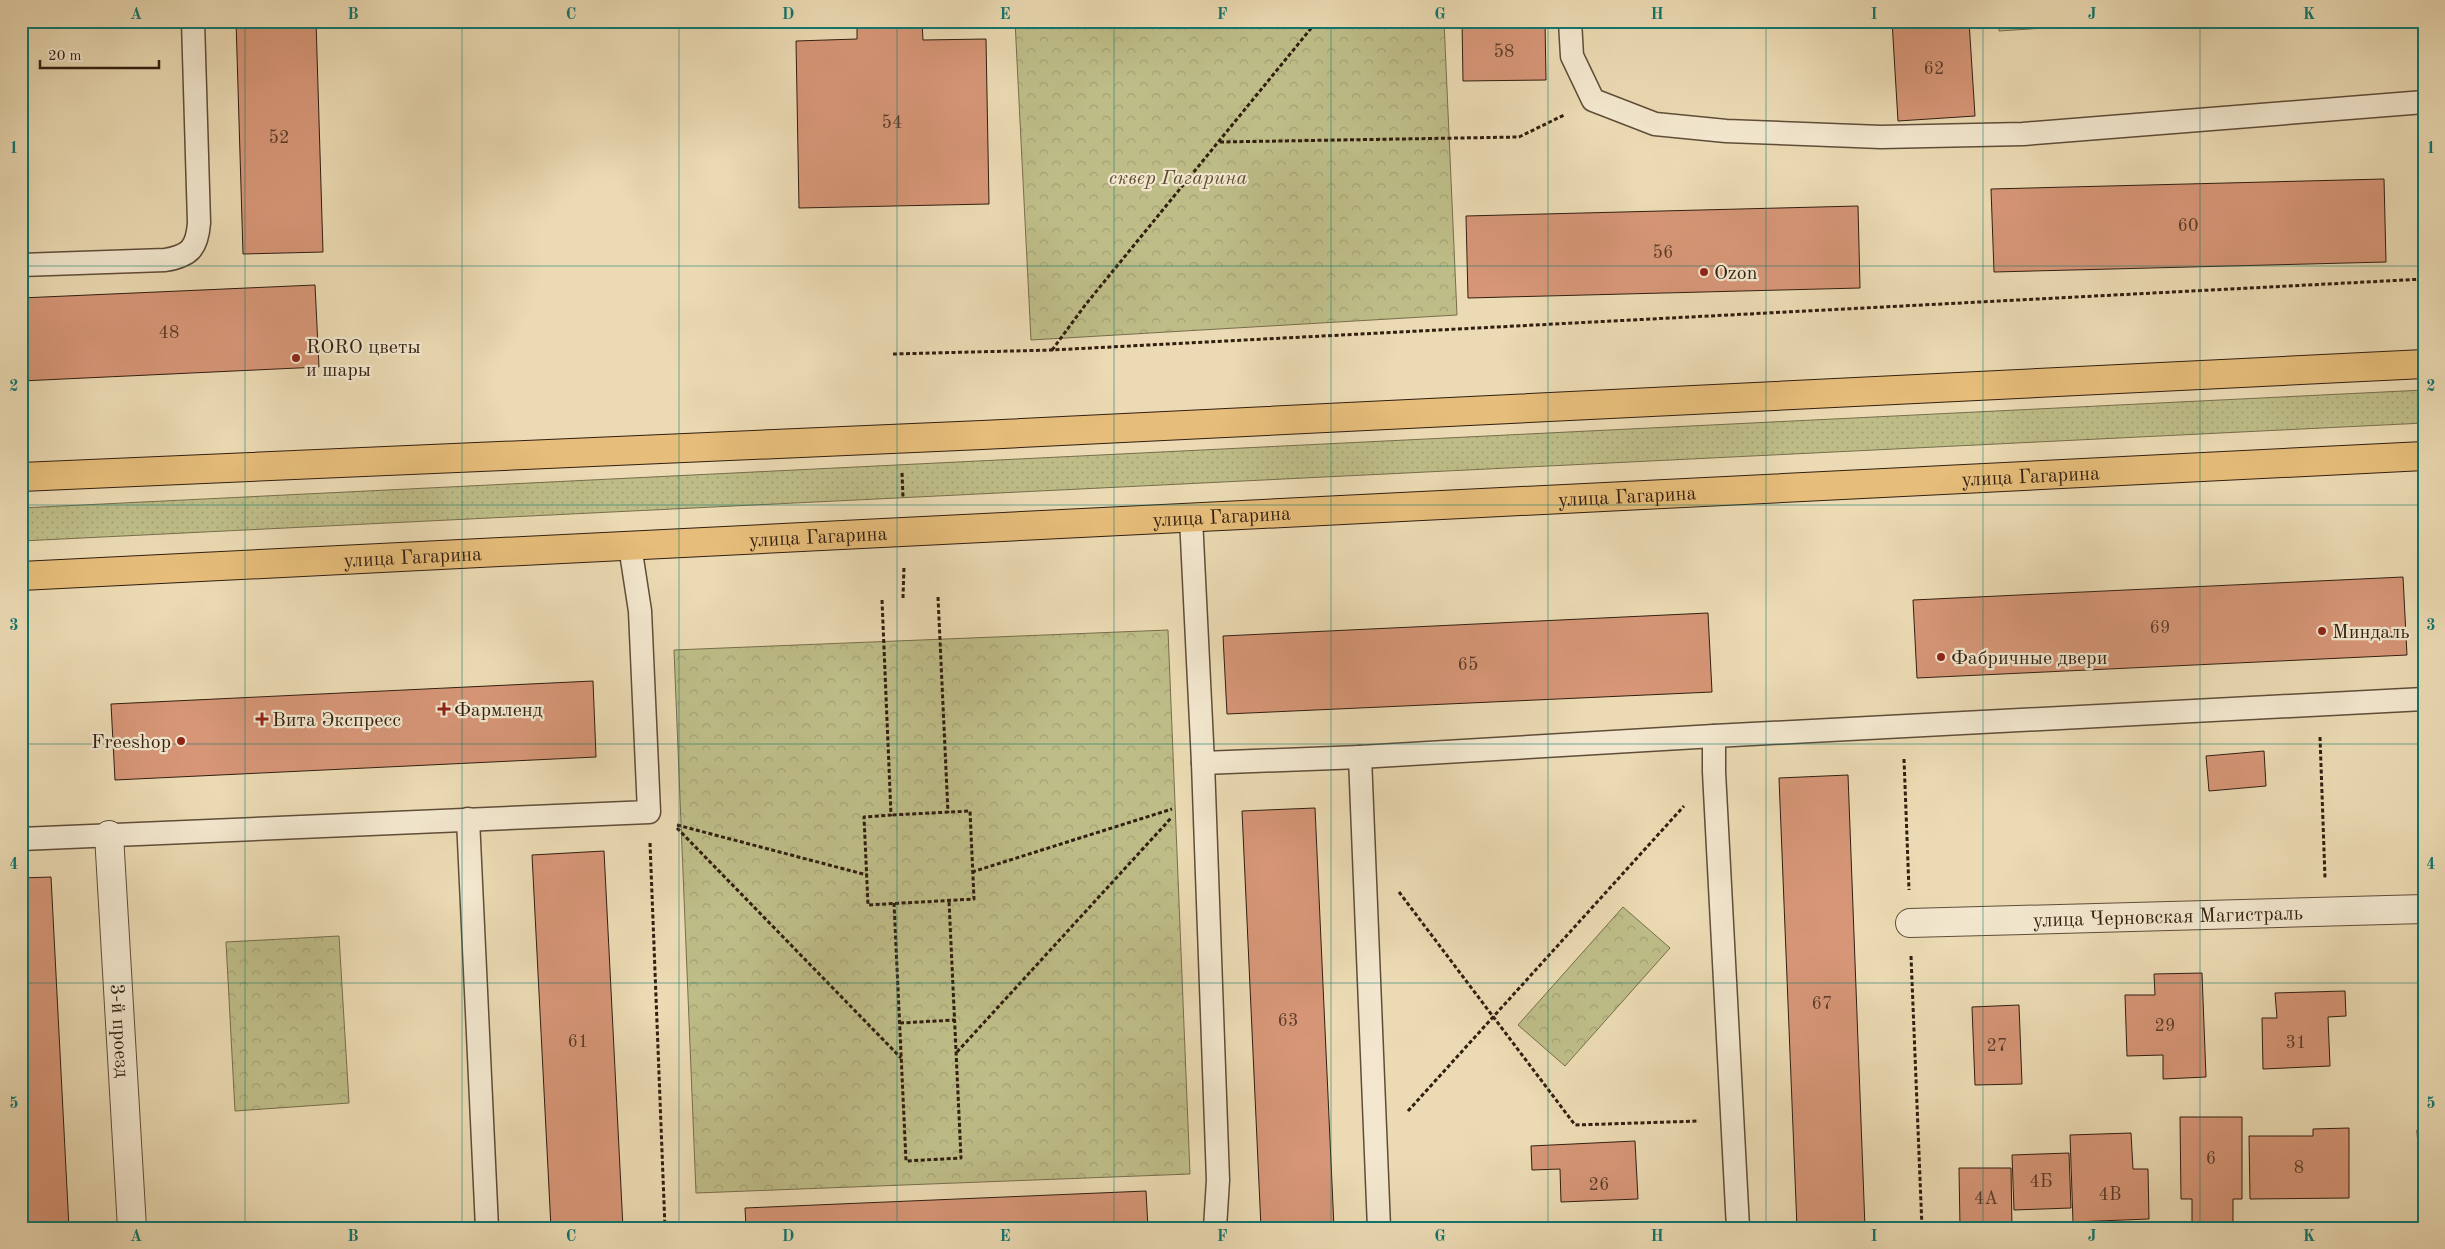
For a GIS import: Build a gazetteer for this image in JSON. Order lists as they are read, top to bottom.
{
  "streets": {
    "main road": ["улица Гагарина"],
    "street": ["улица Черновская Магистраль", "3-й проезд"]
  },
  "parks": ["сквер Гагарина"],
  "places": {
    "other": [
      "Ozon",
      "RORO цветы и шары",
      "Миндаль",
      "Фабричные двери",
      "Freeshop"
    ],
    "health": ["Фармленд", "Вита Экспресс"]
  },
  "house_numbers": [
    "58",
    "62",
    "54",
    "52",
    "60",
    "56",
    "48",
    "69",
    "65",
    "67",
    "63",
    "29",
    "61",
    "31",
    "27",
    "6",
    "8",
    "4Б",
    "26",
    "4В",
    "4А"
  ],
  "scale_bar": "20 m",
  "grid": {
    "columns": [
      "A",
      "B",
      "C",
      "D",
      "E",
      "F",
      "G",
      "H",
      "I",
      "J",
      "K"
    ],
    "rows": [
      "1",
      "2",
      "3",
      "4",
      "5"
    ]
  }
}
